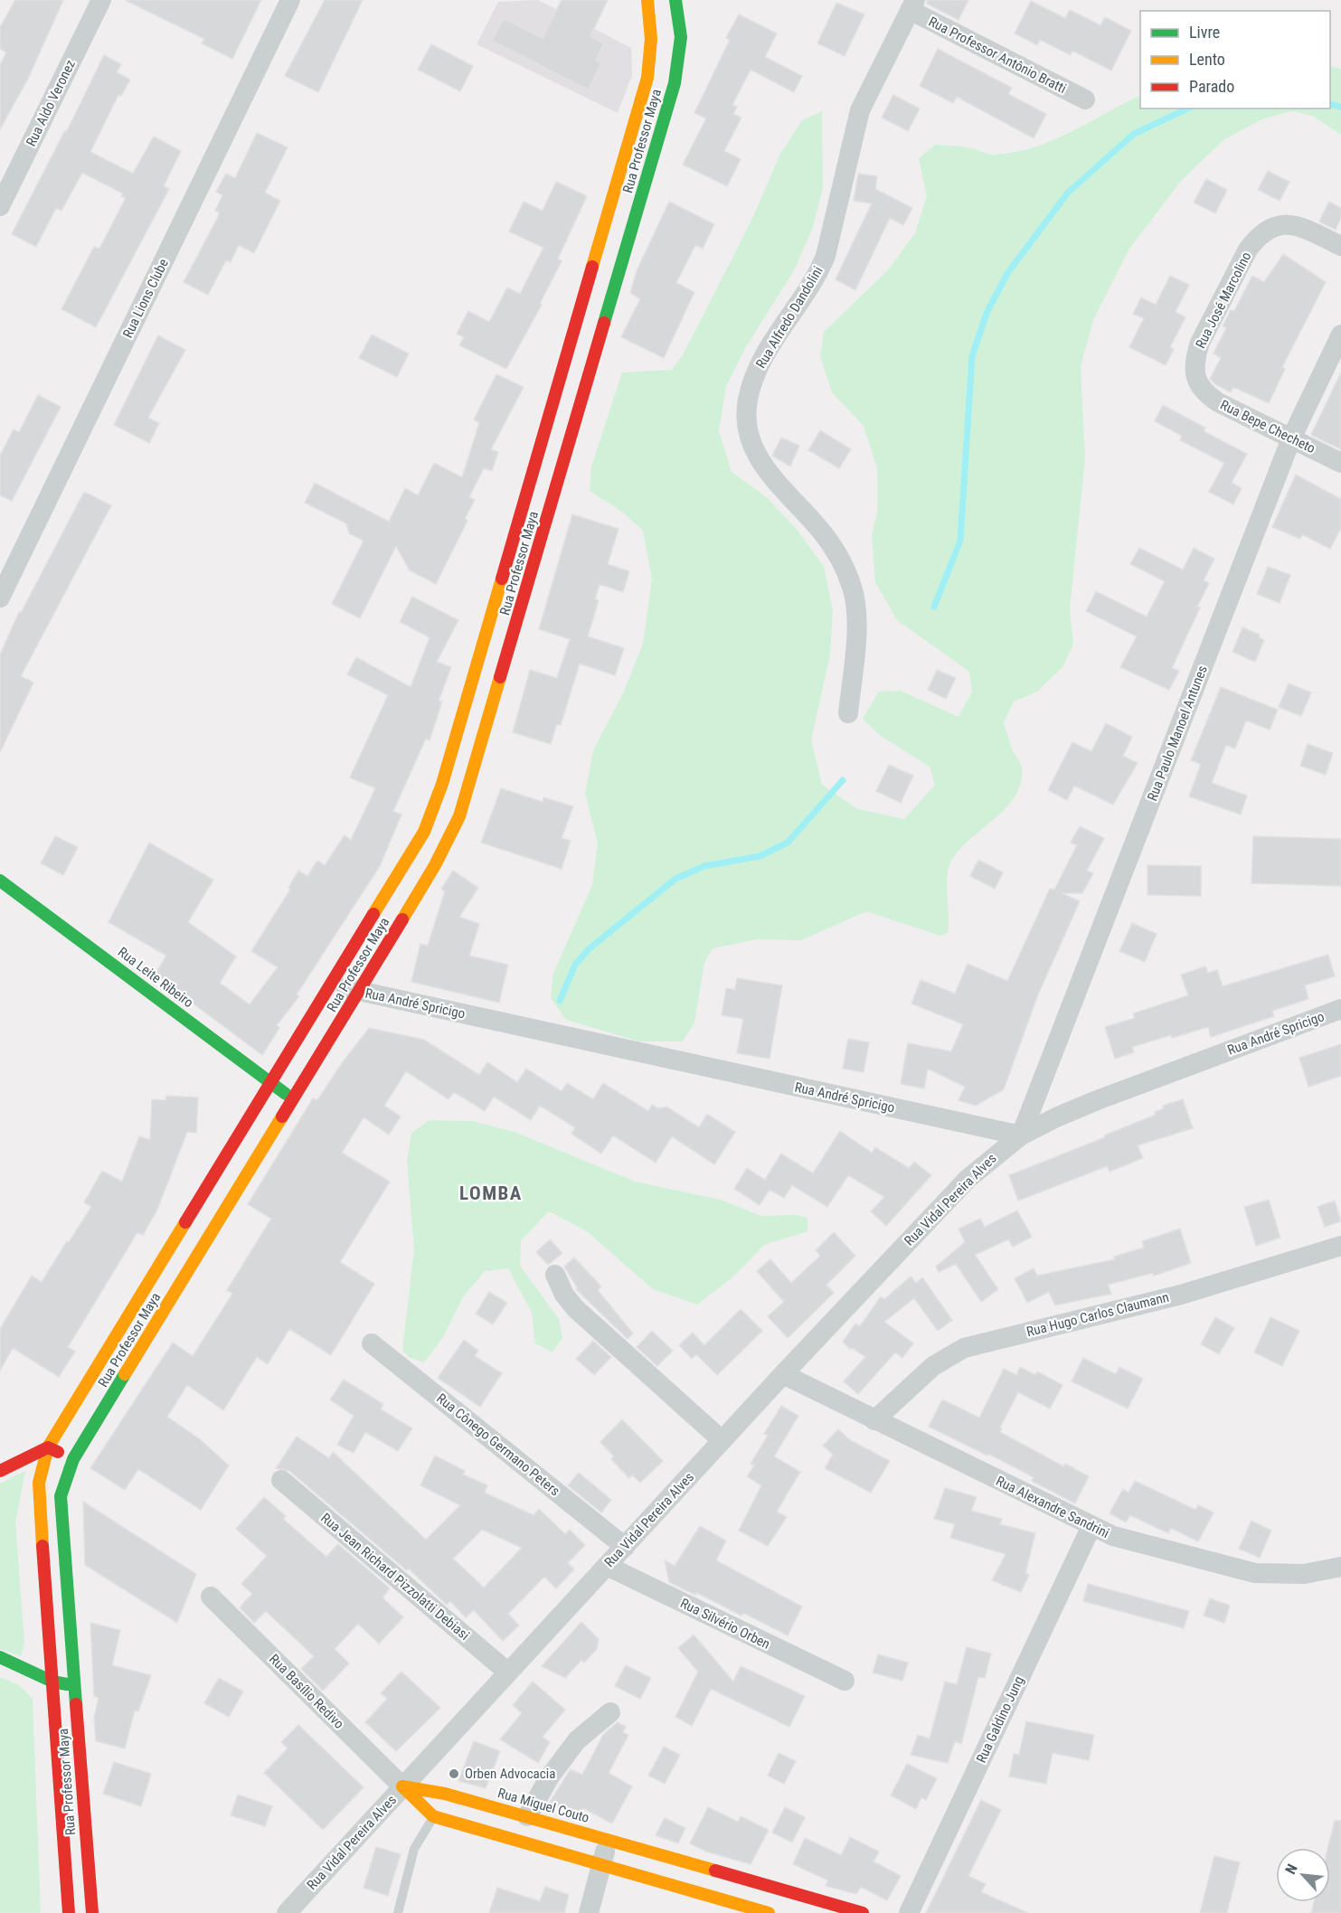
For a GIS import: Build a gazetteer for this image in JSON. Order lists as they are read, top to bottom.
{
  "streets": {
    "main road": ["Rua Professor Maya", "Rua Leite Ribeiro", "Rua Miguel Couto"],
    "street": [
      "Rua Professor Antônio Bratti",
      "Rua Aldo Veronez",
      "Rua Lions Clube",
      "Rua José Marcolino",
      "Rua Alfredo Dandolini",
      "Rua Bepe Checheto",
      "Rua Paulo Manoel Antunes",
      "Rua André Spricigo",
      "Rua Vidal Pereira Alves",
      "Rua Hugo Carlos Claumann",
      "Rua Cônego Germano Peters",
      "Rua Alexandre Sandrini",
      "Rua Jean Richard Pizzolatti Debiasi",
      "Rua Silvério Orben",
      "Rua Basílio Redivo",
      "Rua Galdino Jung"
    ]
  },
  "crossings": [
    ["Rua Professor Antônio Bratti", "Rua Alfredo Dandolini"],
    ["Rua Professor Maya", "Rua Leite Ribeiro"],
    ["Rua Professor Maya", "Rua André Spricigo"],
    ["Rua José Marcolino", "Rua Bepe Checheto"],
    ["Rua Bepe Checheto", "Rua Paulo Manoel Antunes"],
    ["Rua Paulo Manoel Antunes", "Rua André Spricigo"],
    ["Rua Paulo Manoel Antunes", "Rua Vidal Pereira Alves"],
    ["Rua André Spricigo", "Rua Vidal Pereira Alves"],
    ["Rua Vidal Pereira Alves", "Rua Cônego Germano Peters"],
    ["Rua Vidal Pereira Alves", "Rua Alexandre Sandrini"],
    ["Rua Vidal Pereira Alves", "Rua Jean Richard Pizzolatti Debiasi"],
    ["Rua Vidal Pereira Alves", "Rua Silvério Orben"],
    ["Rua Vidal Pereira Alves", "Rua Basílio Redivo"],
    ["Rua Vidal Pereira Alves", "Rua Miguel Couto"],
    ["Rua Hugo Carlos Claumann", "Rua Alexandre Sandrini"],
    ["Rua Alexandre Sandrini", "Rua Galdino Jung"],
    ["Rua Basílio Redivo", "Rua Miguel Couto"]
  ],
  "districts": ["LOMBA"],
  "places": ["Orben Advocacia"],
  "legend": ["Livre", "Lento", "Parado"],
  "north": "top left"
}
